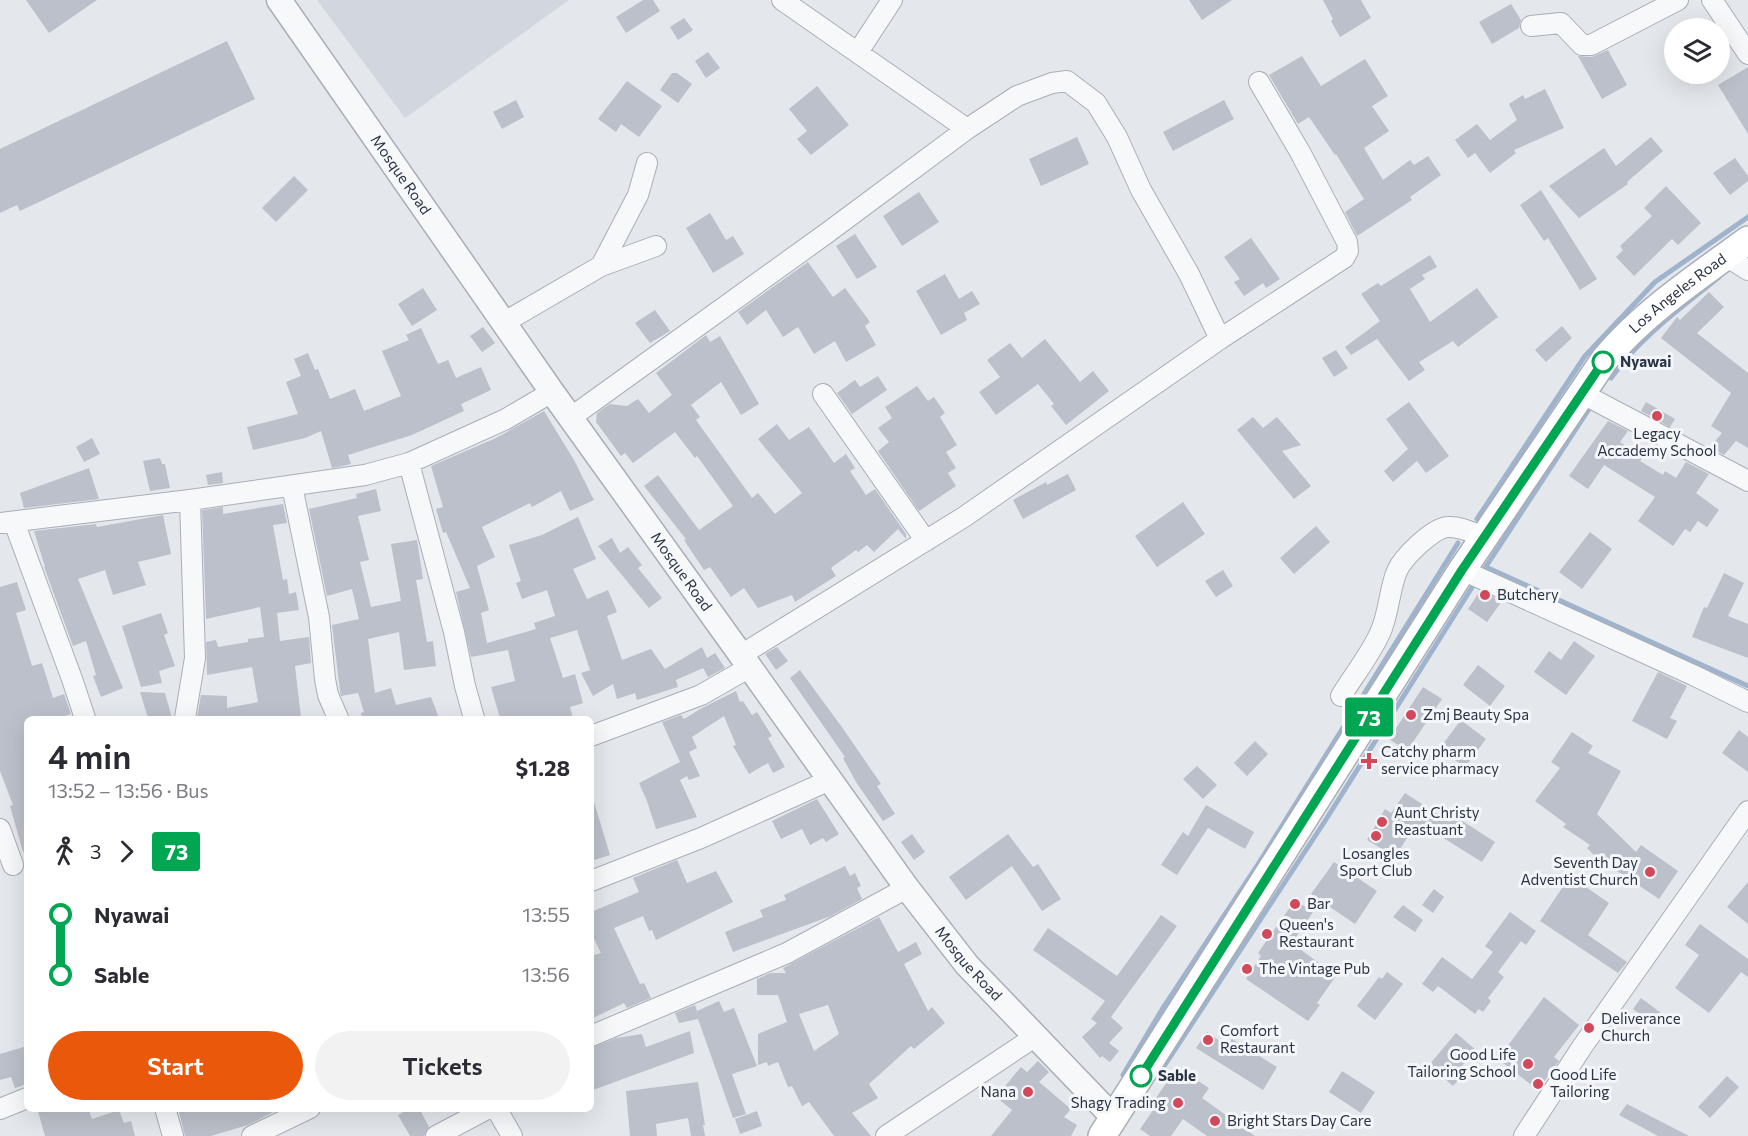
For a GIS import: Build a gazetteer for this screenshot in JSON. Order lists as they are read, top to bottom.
{
  "streets": {
    "main road": ["Los Angeles Road"],
    "street": ["Mosque Road"]
  },
  "crossings": [
    ["Mosque Road", "Los Angeles Road"]
  ],
  "places": {
    "other": [
      "Nyawai",
      "Legacy Accademy School",
      "Butchery",
      "Zmj Beauty Spa",
      "Aunt Christy Reastuant",
      "Losangles Sport Club",
      "Seventh Day Adventist Church",
      "Bar",
      "Queen's Restaurant",
      "The Vintage Pub",
      "Deliverance Church",
      "Comfort Restaurant",
      "Good Life Tailoring School",
      "Sable",
      "Good Life Tailoring",
      "Nana",
      "Shagy Trading",
      "Bright Stars Day Care"
    ],
    "health": ["Catchy pharm service pharmacy"]
  },
  "lines": ["bus line 73"],
  "page": {
    "on_map": "73",
    "heading": ["4 min", "13:52 – 13:56 · Bus", "$1.28"],
    "legs": ["3", "73"],
    "list": [
      {
        "name": "Nyawai",
        "value": "13:55"
      },
      {
        "name": "Sable",
        "value": "13:56"
      }
    ],
    "buttons": ["Start", "Tickets"]
  }
}
